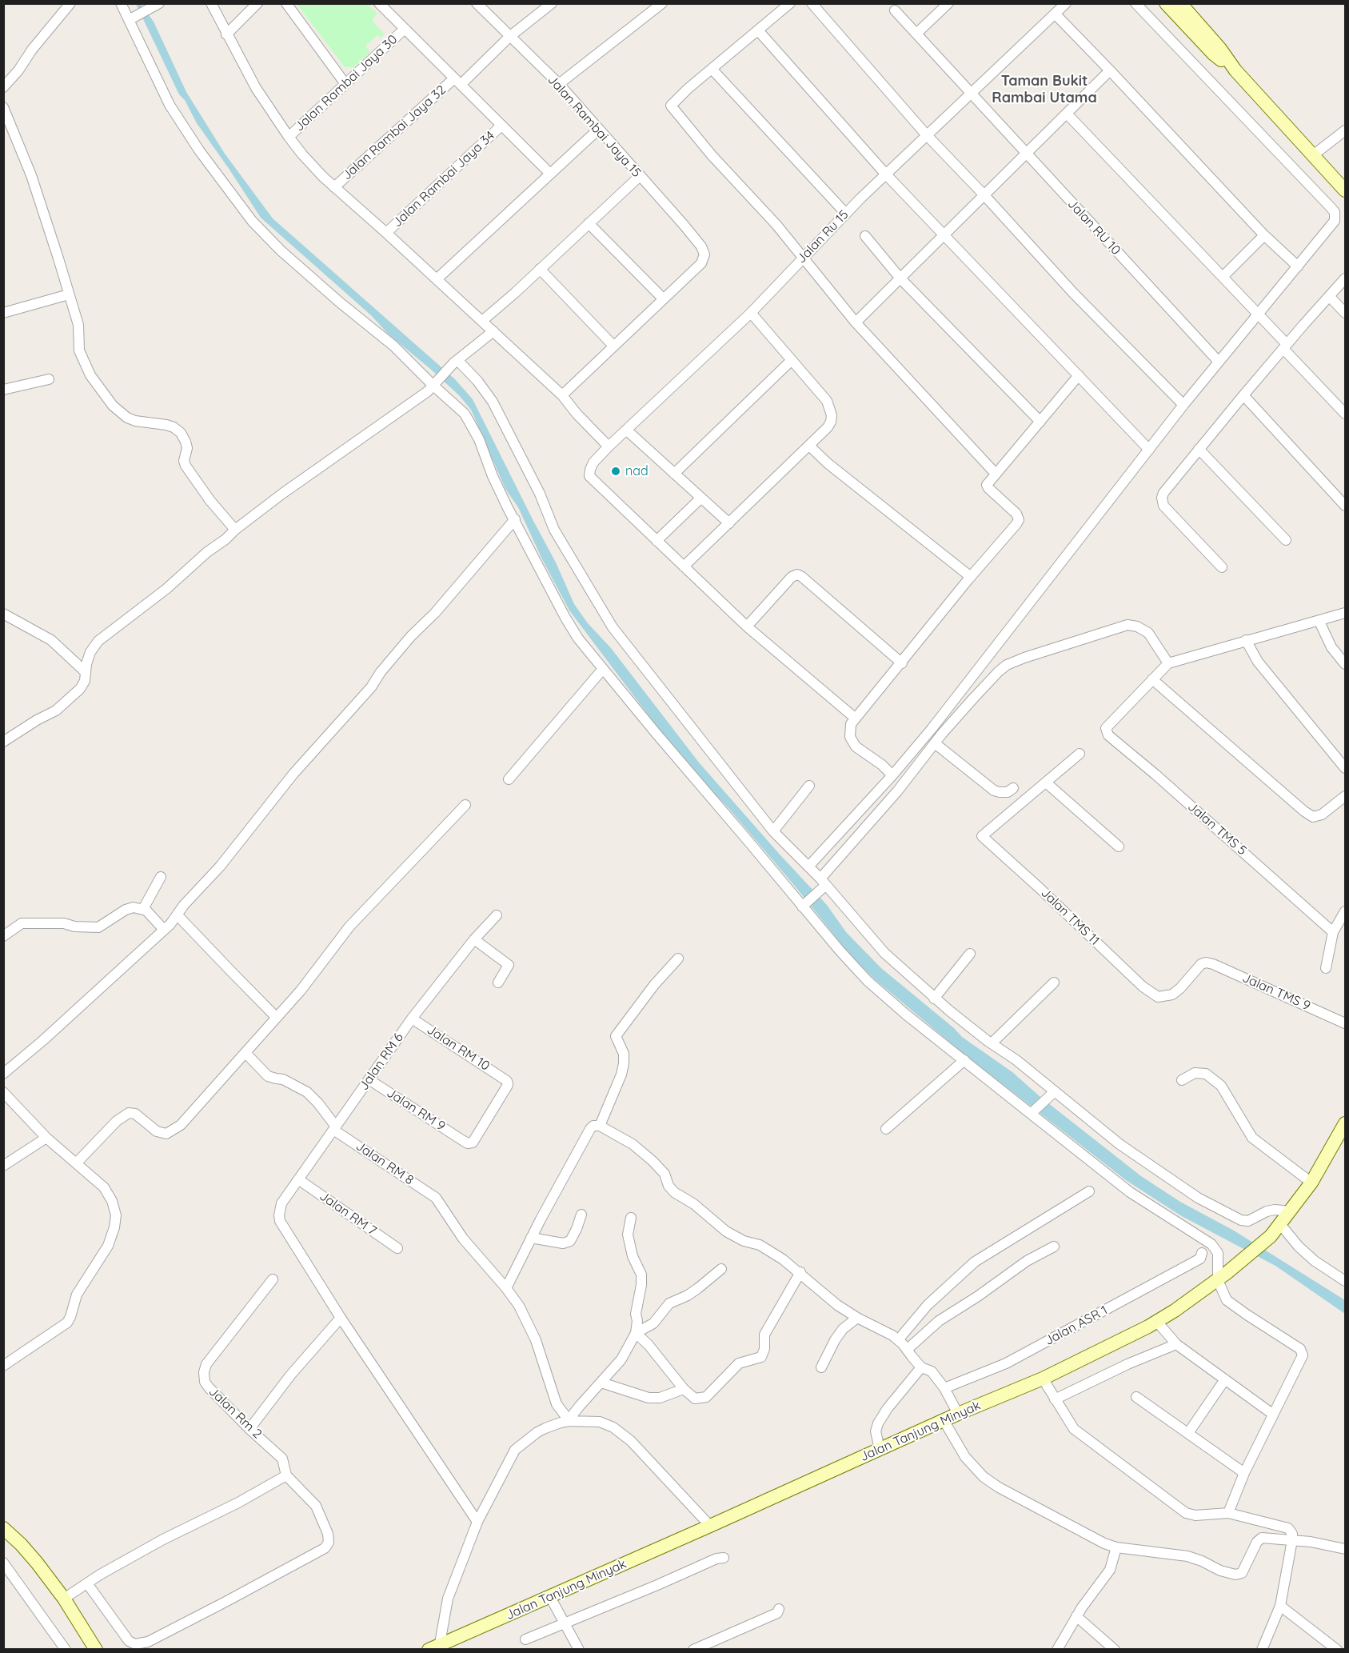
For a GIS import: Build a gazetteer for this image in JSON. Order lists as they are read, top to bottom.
{
  "streets": {
    "main road": ["Jalan Tanjung Minyak"],
    "street": [
      "Jalan Rambai Jaya 30",
      "Jalan Rambai Jaya 15",
      "Jalan Rambai Jaya 32",
      "Jalan Rambai Jaya 34",
      "Jalan RU 10",
      "Jalan Ru 15",
      "Jalan TMS 5",
      "Jalan TMS 11",
      "Jalan TMS 9",
      "Jalan RM 10",
      "Jalan RM 6",
      "Jalan RM 9",
      "Jalan RM 8",
      "Jalan RM 7",
      "Jalan ASR 1",
      "Jalan Rm 2"
    ]
  },
  "crossings": [
    ["Jalan Rambai Jaya 15", "Jalan Rambai Jaya 32"],
    ["Jalan RU 10", "Jalan Ru 15"],
    ["Jalan TMS 11", "Jalan TMS 9"],
    ["Jalan RM 10", "Jalan RM 6"],
    ["Jalan RM 10", "Jalan RM 9"],
    ["Jalan RM 6", "Jalan RM 9"],
    ["Jalan RM 6", "Jalan RM 8"],
    ["Jalan RM 6", "Jalan RM 7"]
  ],
  "districts": ["Taman Bukit Rambai Utama"],
  "places": ["nad"]
}
